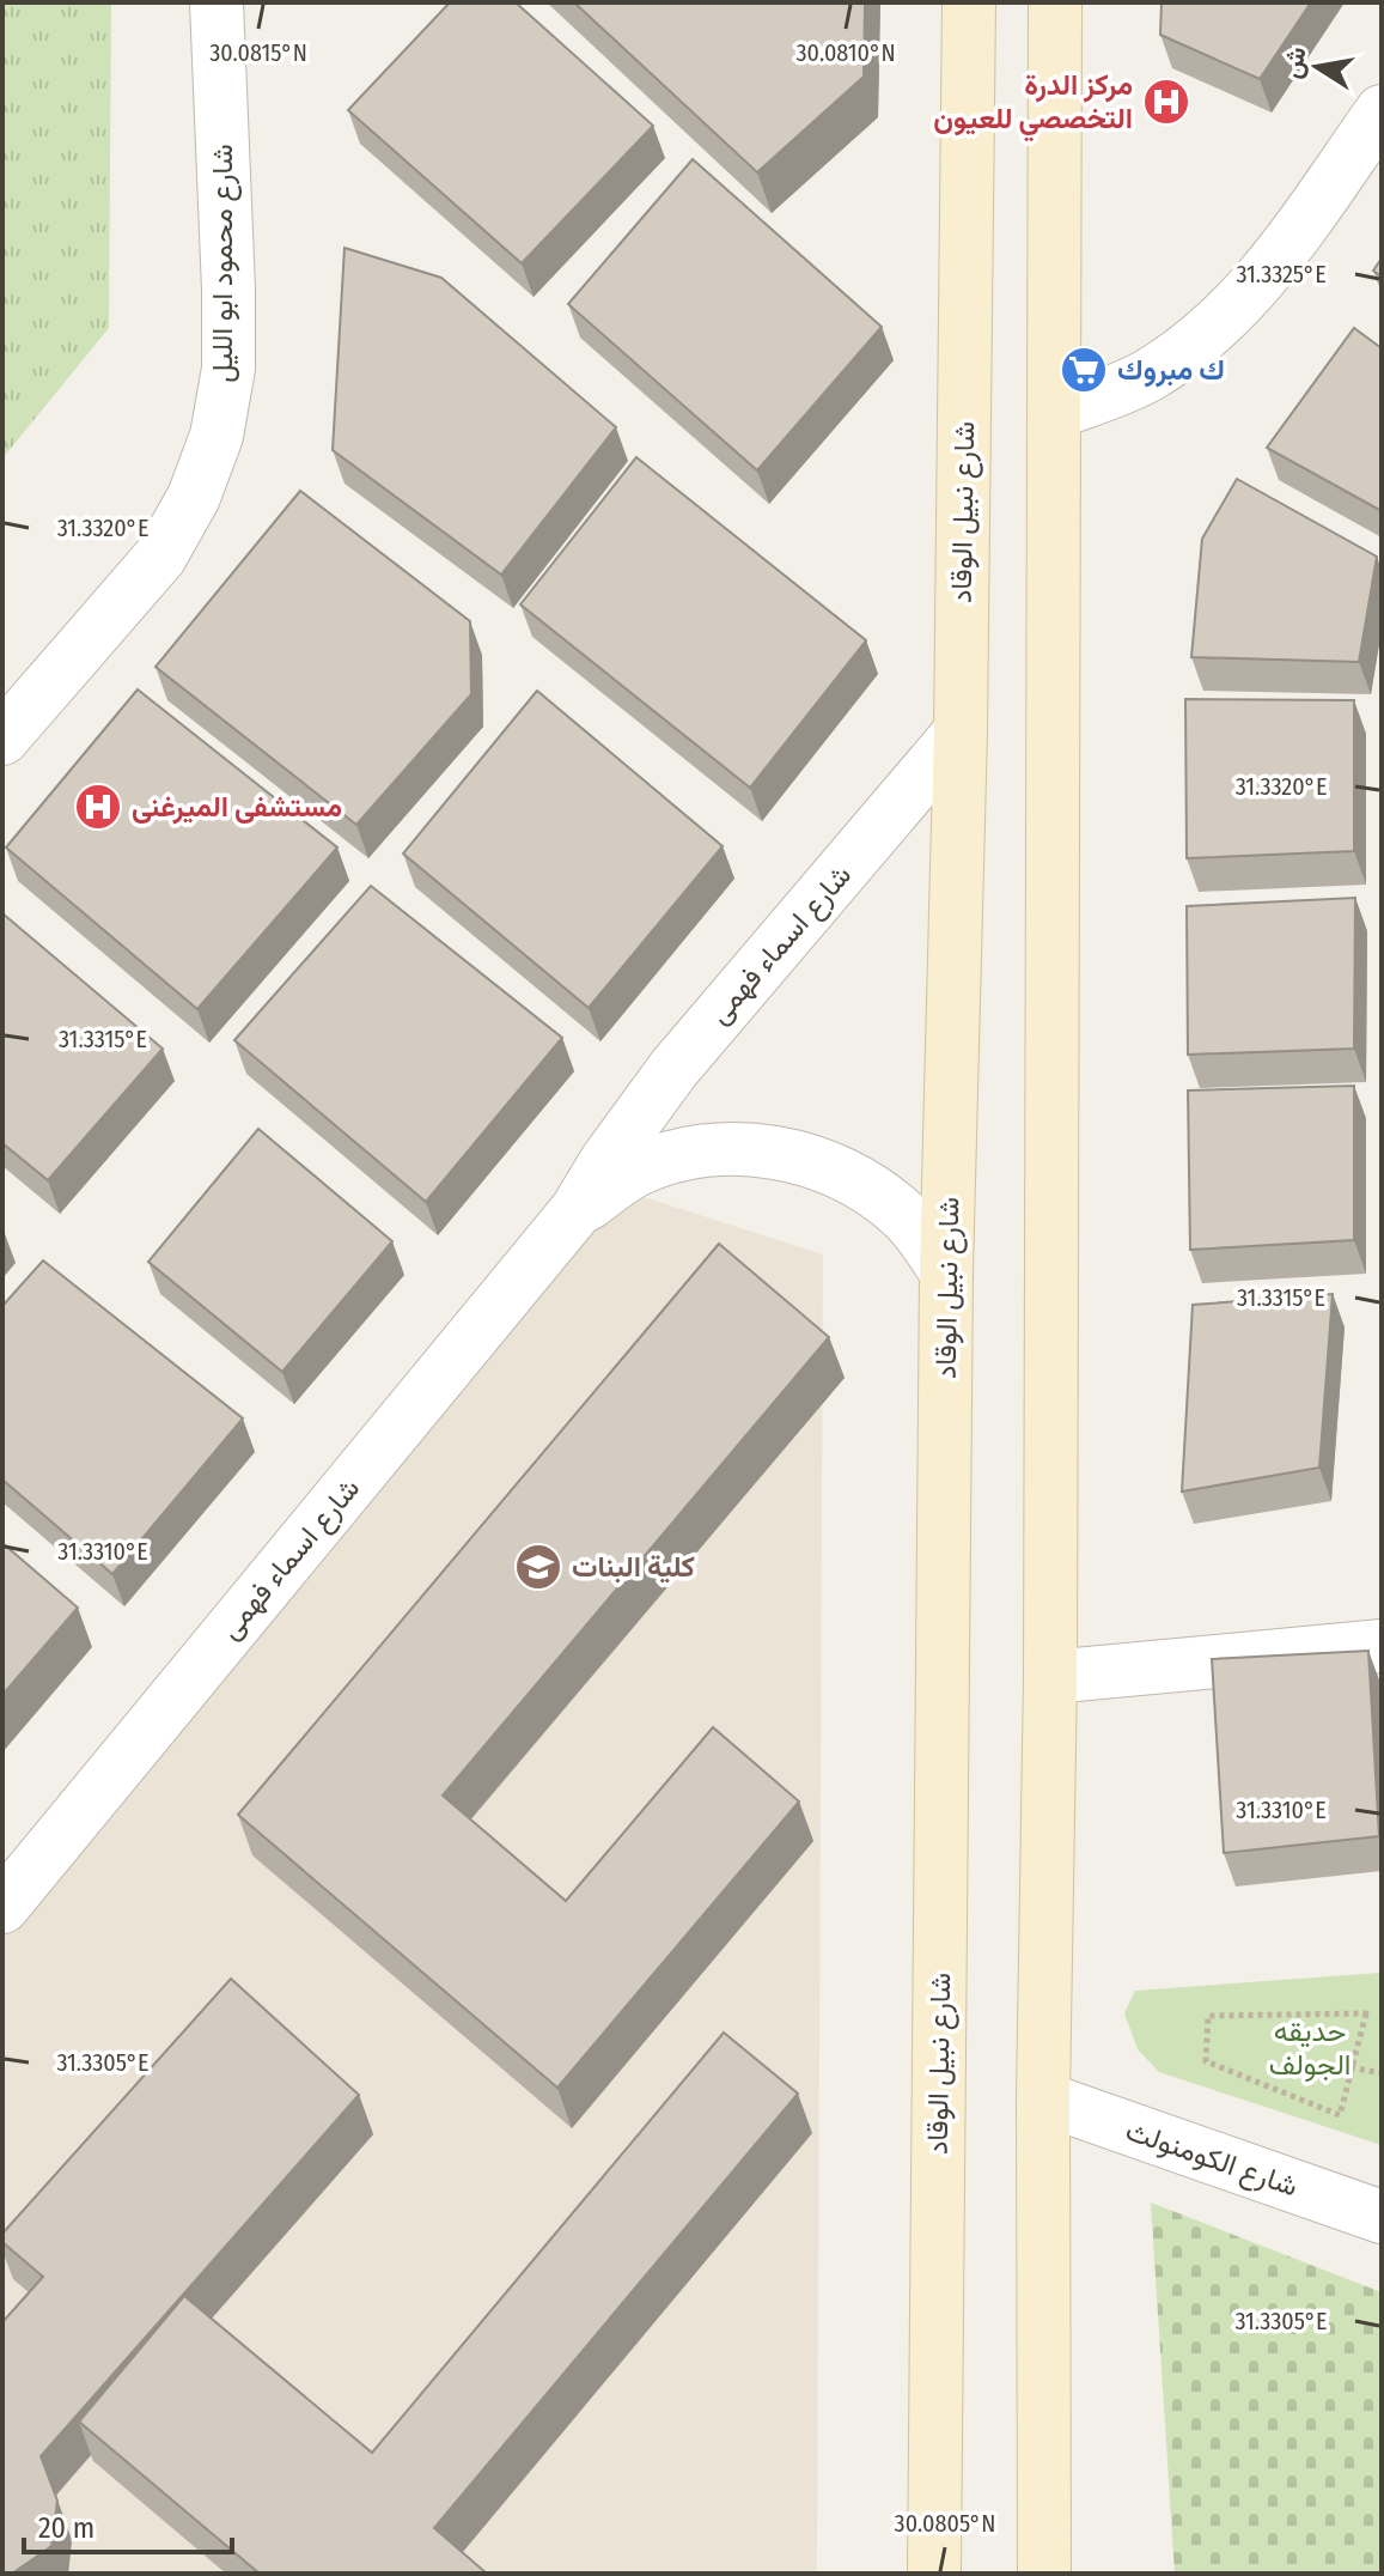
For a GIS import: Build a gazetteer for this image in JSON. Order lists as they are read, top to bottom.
{
  "streets": {
    "street": [
      "شارع محمود ابو الليل",
      "شارع نبيل الوقاد",
      "شارع اسماء فهمى",
      "شارع الكومنولث"
    ]
  },
  "crossings": [
    ["شارع نبيل الوقاد", "شارع اسماء فهمى"]
  ],
  "parks": ["حديقه الجولف"],
  "places": {
    "hospital": ["مركز الدرة التخصصي للعيون", "مستشفى الميرغنى"],
    "supermarket": ["ك مبروك"],
    "school or university": ["كلية البنات"]
  },
  "scale_bar": "20 m",
  "north": "left",
  "coordinates": [
    "30.0815°N",
    "30.0810°N",
    "31.3325°E",
    "31.3320°E",
    "31.3315°E",
    "31.3310°E",
    "31.3305°E",
    "30.0805°N"
  ]
}
